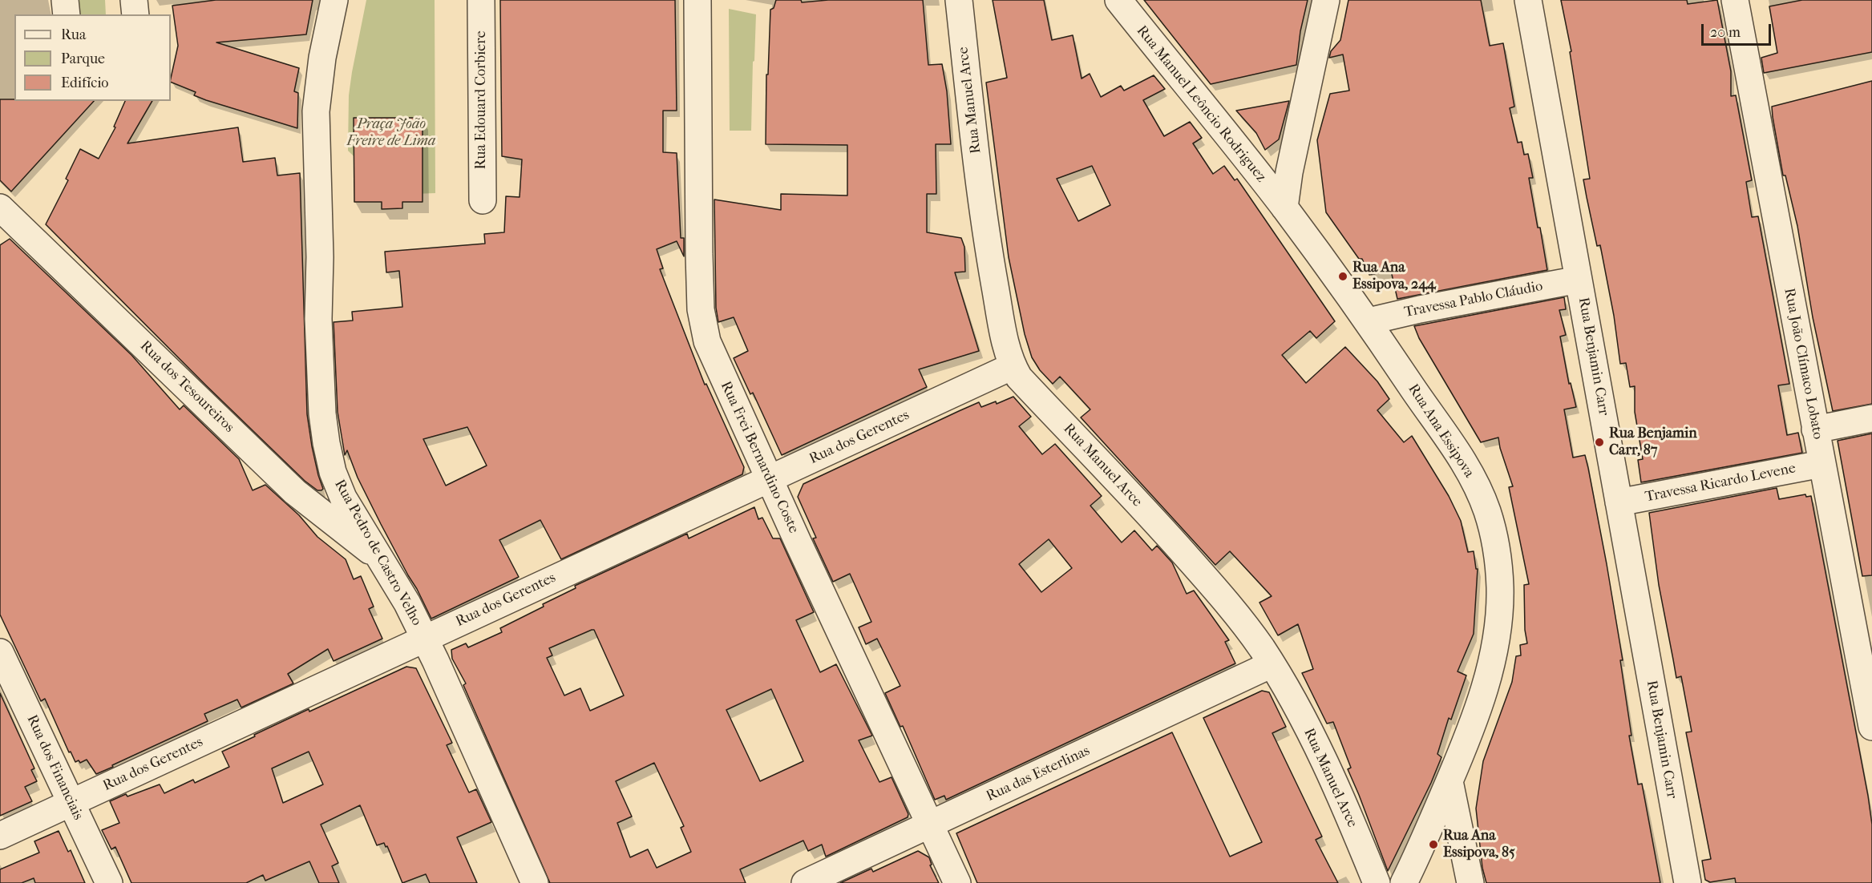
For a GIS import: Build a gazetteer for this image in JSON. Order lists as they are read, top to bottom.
{
  "streets": {
    "street": [
      "Rua Edouard Corbiere",
      "Rua Manuel Arce",
      "Rua Manuel Leôncio Rodriguez",
      "Travessa Pablo Cláudio",
      "Rua Benjamin Carr",
      "Rua João Clímaco Lobato",
      "Rua dos Tesoureiros",
      "Rua Ana Essipova",
      "Rua dos Gerentes",
      "Rua Frei Bernardino Coste",
      "Travessa Ricardo Levene",
      "Rua Pedro de Castro Velho",
      "Rua dos Financiais",
      "Rua das Esterlinas"
    ]
  },
  "crossings": [
    ["Rua Manuel Arce", "Rua dos Gerentes"],
    ["Rua Manuel Arce", "Rua das Esterlinas"],
    ["Rua Manuel Leôncio Rodriguez", "Rua Ana Essipova"],
    ["Travessa Pablo Cláudio", "Rua Benjamin Carr"],
    ["Travessa Pablo Cláudio", "Rua Ana Essipova"],
    ["Rua Benjamin Carr", "Travessa Ricardo Levene"],
    ["Rua João Clímaco Lobato", "Travessa Ricardo Levene"],
    ["Rua dos Tesoureiros", "Rua Pedro de Castro Velho"],
    ["Rua dos Gerentes", "Rua Frei Bernardino Coste"],
    ["Rua dos Gerentes", "Rua Pedro de Castro Velho"],
    ["Rua dos Gerentes", "Rua dos Financiais"],
    ["Rua Frei Bernardino Coste", "Rua das Esterlinas"]
  ],
  "parks": ["Praça João Freire de Lima"],
  "places": ["Rua Ana Essipova, 244", "Rua Benjamin Carr, 87", "Rua Ana Essipova, 85"],
  "legend": ["Rua", "Parque", "Edifício"],
  "scale_bar": "20 m"
}
